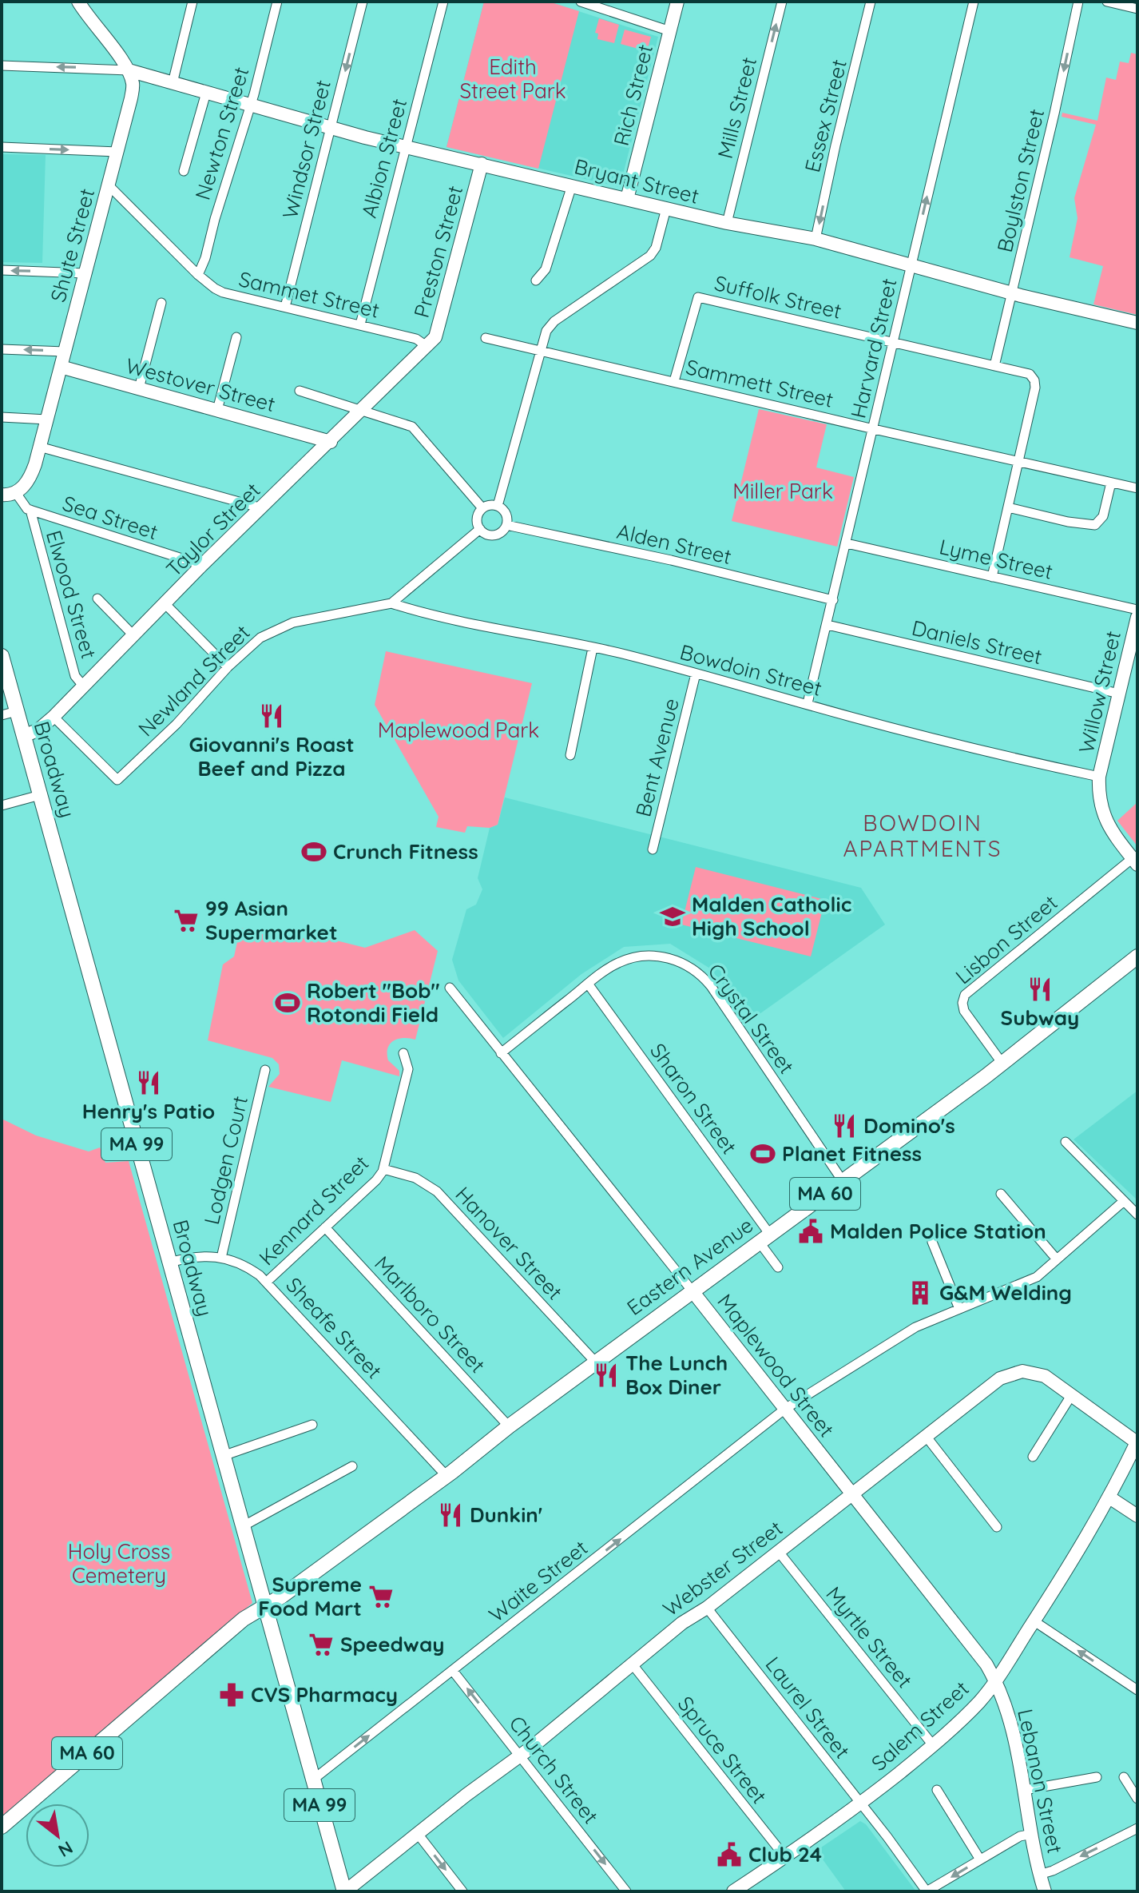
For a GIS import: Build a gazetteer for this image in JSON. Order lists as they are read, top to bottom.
{
  "streets": {
    "main road": [
      "Rich Street",
      "Bryant Street",
      "Shute Street",
      "Preston Street",
      "Westover Street",
      "Taylor Street",
      "Willow Street",
      "Broadway",
      "MA 99",
      "MA 60",
      "Eastern Avenue",
      "Maplewood Street",
      "Webster Street",
      "Salem Street",
      "Lebanon Street"
    ],
    "street": [
      "Mills Street",
      "Essex Street",
      "Newton Street",
      "Windsor Street",
      "Albion Street",
      "Boylston Street",
      "Sammet Street",
      "Suffolk Street",
      "Harvard Street",
      "Sammett Street",
      "Sea Street",
      "Alden Street",
      "Lyme Street",
      "Elwood Street",
      "Daniels Street",
      "Bowdoin Street",
      "Newland Street",
      "Bent Avenue",
      "Lisbon Street",
      "Crystal Street",
      "Sharon Street",
      "Lodgen Court",
      "Kennard Street",
      "Hanover Street",
      "Marlboro Street",
      "Sheafe Street",
      "Waite Street",
      "Myrtle Street",
      "Laurel Street",
      "Spruce Street",
      "Church Street"
    ]
  },
  "crossings": [
    ["Rich Street", "Bryant Street"],
    ["Mills Street", "Bryant Street"],
    ["Essex Street", "Bryant Street"],
    ["Newton Street", "Bryant Street"],
    ["Newton Street", "Sammet Street"],
    ["Windsor Street", "Bryant Street"],
    ["Windsor Street", "Sammet Street"],
    ["Albion Street", "Bryant Street"],
    ["Albion Street", "Sammet Street"],
    ["Boylston Street", "Bryant Street"],
    ["Boylston Street", "Suffolk Street"],
    ["Bryant Street", "Shute Street"],
    ["Bryant Street", "Preston Street"],
    ["Bryant Street", "Harvard Street"],
    ["Shute Street", "Sammet Street"],
    ["Shute Street", "Westover Street"],
    ["Shute Street", "Sea Street"],
    ["Preston Street", "Sammet Street"],
    ["Preston Street", "Taylor Street"],
    ["Sammet Street", "Taylor Street"],
    ["Suffolk Street", "Harvard Street"],
    ["Suffolk Street", "Sammett Street"],
    ["Suffolk Street", "Lyme Street"],
    ["Harvard Street", "Sammett Street"],
    ["Harvard Street", "Alden Street"],
    ["Harvard Street", "Lyme Street"],
    ["Harvard Street", "Daniels Street"],
    ["Harvard Street", "Bowdoin Street"],
    ["Westover Street", "Taylor Street"],
    ["Sea Street", "Taylor Street"],
    ["Sea Street", "Elwood Street"],
    ["Taylor Street", "Elwood Street"],
    ["Taylor Street", "Newland Street"],
    ["Taylor Street", "Broadway"],
    ["Alden Street", "Newland Street"],
    ["Daniels Street", "Willow Street"],
    ["Bowdoin Street", "Newland Street"],
    ["Bowdoin Street", "Willow Street"],
    ["Bowdoin Street", "Bent Avenue"],
    ["Willow Street", "Lisbon Street"],
    ["Broadway", "Eastern Avenue"],
    ["Broadway", "Sheafe Street"],
    ["Broadway", "Webster Street"],
    ["Broadway", "Waite Street"],
    ["Lisbon Street", "Eastern Avenue"],
    ["Crystal Street", "Sharon Street"],
    ["Crystal Street", "Eastern Avenue"],
    ["Crystal Street", "Maplewood Street"],
    ["Sharon Street", "Eastern Avenue"],
    ["Lodgen Court", "Sheafe Street"],
    ["Kennard Street", "Hanover Street"],
    ["Kennard Street", "Marlboro Street"],
    ["Kennard Street", "Sheafe Street"],
    ["Hanover Street", "Eastern Avenue"],
    ["Eastern Avenue", "Marlboro Street"],
    ["Eastern Avenue", "Sheafe Street"],
    ["Eastern Avenue", "Maplewood Street"],
    ["Maplewood Street", "Webster Street"],
    ["Maplewood Street", "Waite Street"],
    ["Maplewood Street", "Salem Street"],
    ["Maplewood Street", "Lebanon Street"],
    ["Webster Street", "Myrtle Street"],
    ["Webster Street", "Laurel Street"],
    ["Webster Street", "Salem Street"],
    ["Webster Street", "Spruce Street"],
    ["Webster Street", "Church Street"],
    ["Waite Street", "Church Street"],
    ["Myrtle Street", "Salem Street"],
    ["Laurel Street", "Salem Street"],
    ["Salem Street", "Spruce Street"],
    ["Salem Street", "Lebanon Street"]
  ],
  "one_way": [
    "Mills Street",
    "Essex Street",
    "Windsor Street",
    "Boylston Street",
    "Harvard Street",
    "Waite Street"
  ],
  "districts": ["BOWDOIN APARTMENTS"],
  "parks": [
    "Edith Street Park",
    "Miller Park",
    "Maplewood Park",
    "Holy Cross Cemetery"
  ],
  "places": {
    "restaurant": [
      "Giovanni's Roast Beef and Pizza",
      "Subway",
      "Henry's Patio",
      "Domino's",
      "The Lunch Box Diner",
      "Dunkin'"
    ],
    "sports": ["Crunch Fitness", "Robert \"Bob\" Rotondi Field", "Planet Fitness"],
    "school or university": ["Malden Catholic High School"],
    "supermarket": ["99 Asian Supermarket", "Supreme Food Mart", "Speedway"],
    "public building": ["Malden Police Station", "Club 24"],
    "building": ["G&M Welding"],
    "pharmacy": ["CVS Pharmacy"]
  },
  "north": "bottom right"
}
